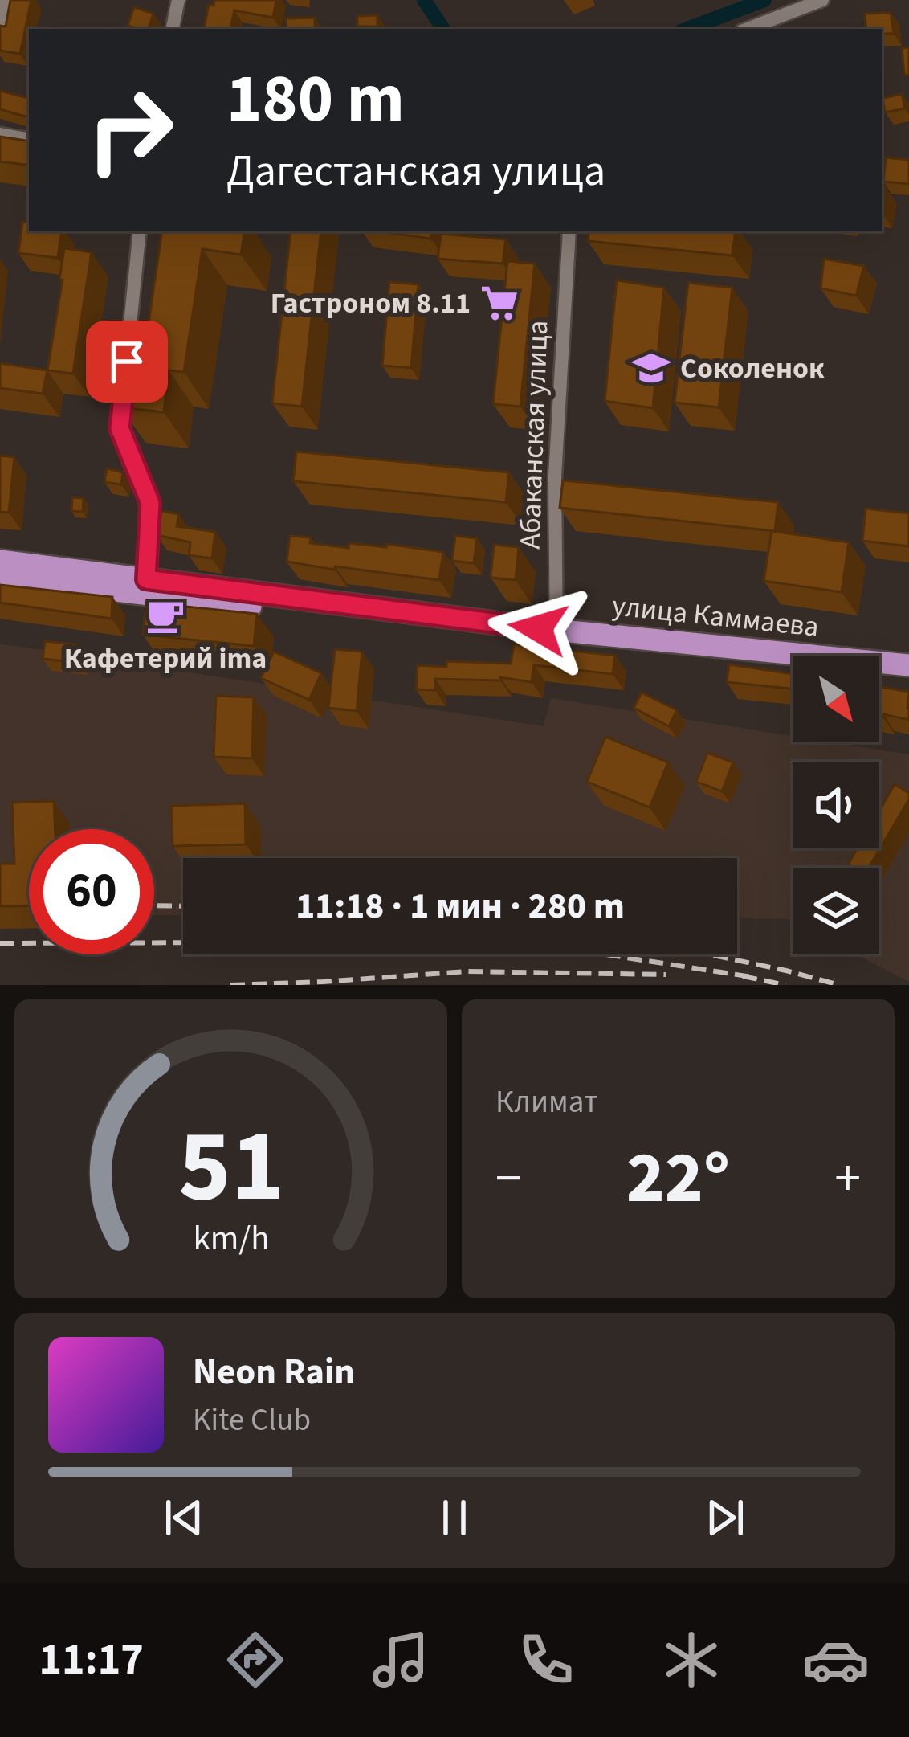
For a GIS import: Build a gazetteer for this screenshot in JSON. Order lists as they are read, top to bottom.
{
  "streets": {
    "main road": ["улица Каммаева"],
    "street": ["Абаканская улица"]
  },
  "crossings": [
    ["Абаканская улица", "улица Каммаева"]
  ],
  "places": {
    "supermarket": ["Гастроном 8.11"],
    "school or university": ["Соколенок"],
    "cafe": ["Кафетерий ima"]
  },
  "north": "bottom right",
  "page": {
    "turn": ["180 m", "Дагестанская улица"],
    "limit": "60",
    "trip": "11:18 · 1 мин · 280 m",
    "tile": "Климат",
    "heat": ["−", "22°", "+"],
    "song": ["Neon Rain", "Kite Club"],
    "tabs": "11:17",
    "gauge": ["51", "km/h"]
  }
}
